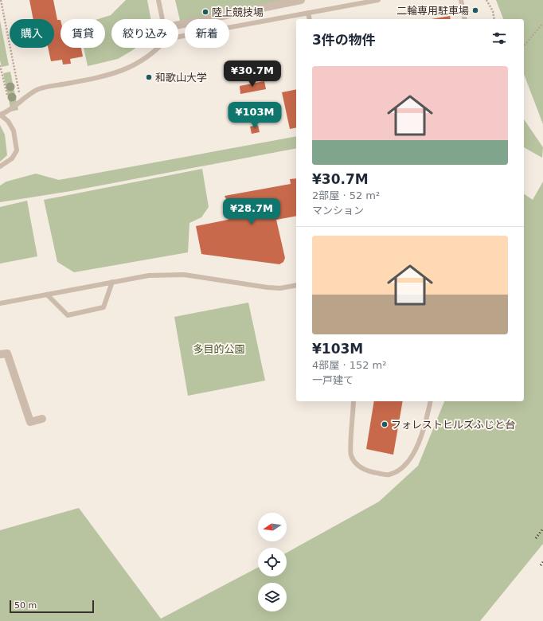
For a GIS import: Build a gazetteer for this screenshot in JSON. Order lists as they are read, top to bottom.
{
  "parks": ["多目的公園"],
  "places": [
    "二輪専用駐車場",
    "陸上競技場",
    "和歌山大学",
    "フォレストヒルズふじと台"
  ],
  "scale_bar": "50 m",
  "north": "left",
  "page": {
    "chip": [
      "購入",
      "賃貸",
      "絞り込み",
      "新着"
    ],
    "heading": "3件の物件",
    "list": [
      {
        "name": "¥30.7M",
        "note": "2部屋 · 52 m² · マンション"
      },
      {
        "name": "¥103M",
        "note": "4部屋 · 152 m² · 一戸建て"
      }
    ],
    "price": ["¥30.7M", "¥103M", "¥28.7M"],
    "scale": "50 m"
  }
}
